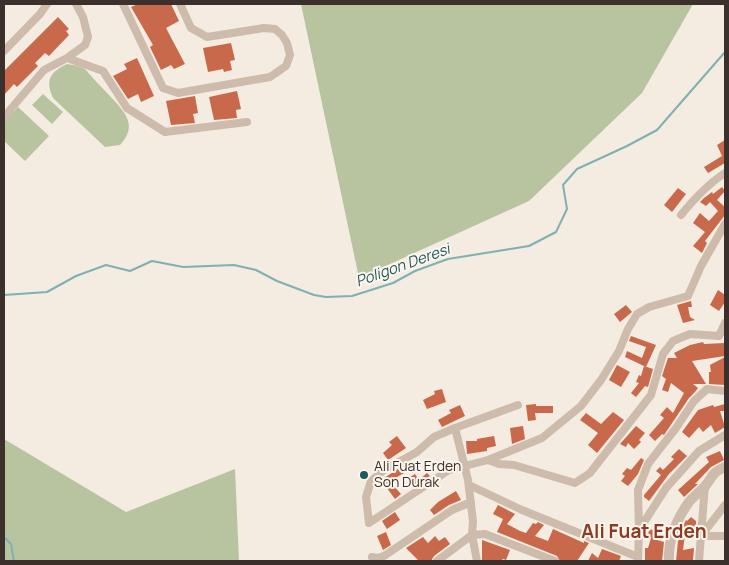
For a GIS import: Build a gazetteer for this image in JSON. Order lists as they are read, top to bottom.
{
  "districts": ["Ali Fuat Erden"],
  "water": ["Poligon Deresi"],
  "places": ["Ali Fuat Erden Son Durak"]
}
